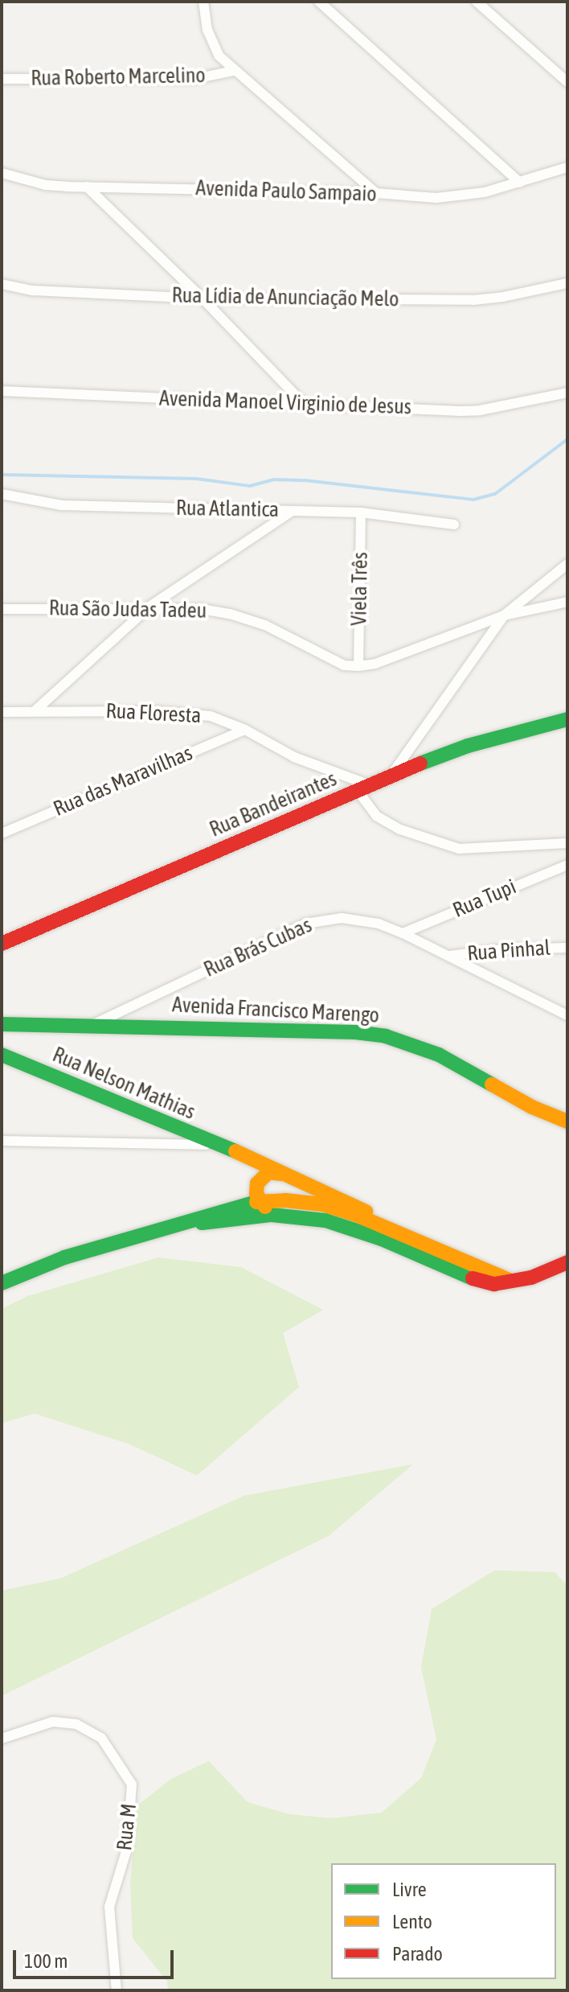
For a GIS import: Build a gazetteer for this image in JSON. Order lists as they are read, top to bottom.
{
  "streets": {
    "main road": ["Rua Bandeirantes", "Avenida Francisco Marengo", "Rua Nelson Mathias"],
    "street": [
      "Rua Roberto Marcelino",
      "Avenida Paulo Sampaio",
      "Rua Lídia de Anunciação Melo",
      "Avenida Manoel Virginio de Jesus",
      "Rua Atlantica",
      "Viela Três",
      "Rua São Judas Tadeu",
      "Rua Floresta",
      "Rua das Maravilhas",
      "Rua Tupi",
      "Rua Brás Cubas",
      "Rua Pinhal",
      "Rua M"
    ]
  },
  "crossings": [
    ["Rua Atlantica", "Viela Três"],
    ["Viela Três", "Rua São Judas Tadeu"],
    ["Rua Floresta", "Rua das Maravilhas"],
    ["Rua Floresta", "Rua Bandeirantes"],
    ["Rua Tupi", "Rua Brás Cubas"],
    ["Rua Brás Cubas", "Rua Pinhal"],
    ["Rua Brás Cubas", "Avenida Francisco Marengo"]
  ],
  "legend": ["Livre", "Lento", "Parado"],
  "scale_bar": "100 m"
}
